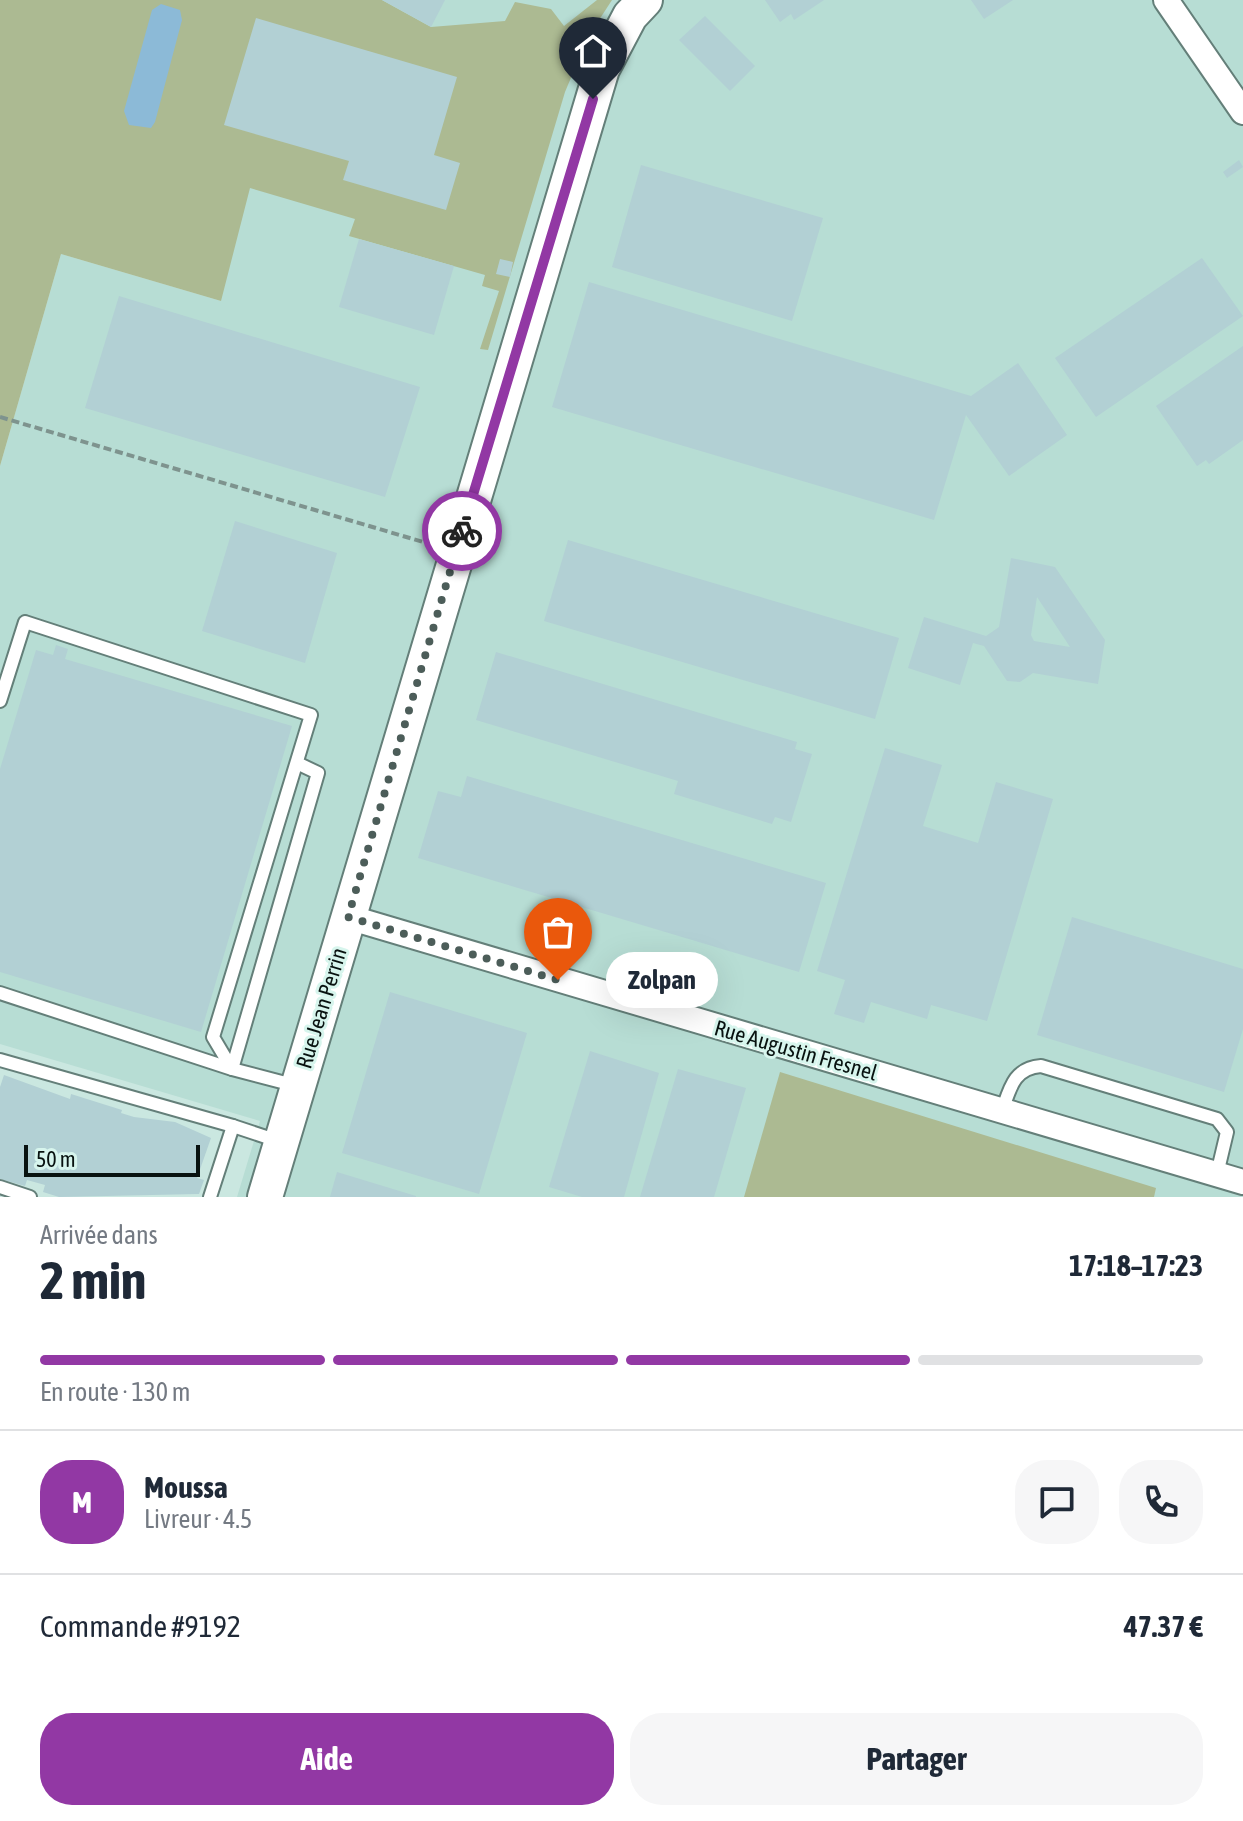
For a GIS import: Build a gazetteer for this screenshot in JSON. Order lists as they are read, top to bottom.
{
  "streets": {
    "street": ["Rue Jean Perrin", "Rue Augustin Fresnel"]
  },
  "crossings": [
    ["Rue Jean Perrin", "Rue Augustin Fresnel"]
  ],
  "places": ["Zolpan"],
  "scale_bar": "50 m",
  "page": {
    "bubble": "Zolpan",
    "scale": "50 m",
    "heading": ["2 min", "Arrivée dans", "17:18–17:23"],
    "panel": [
      "Moussa",
      "Livreur · 4.5",
      "Commande #9192",
      "47.37 €"
    ],
    "bar": "En route · 130 m",
    "round": "M",
    "buttons": ["Aide", "Partager"]
  }
}
